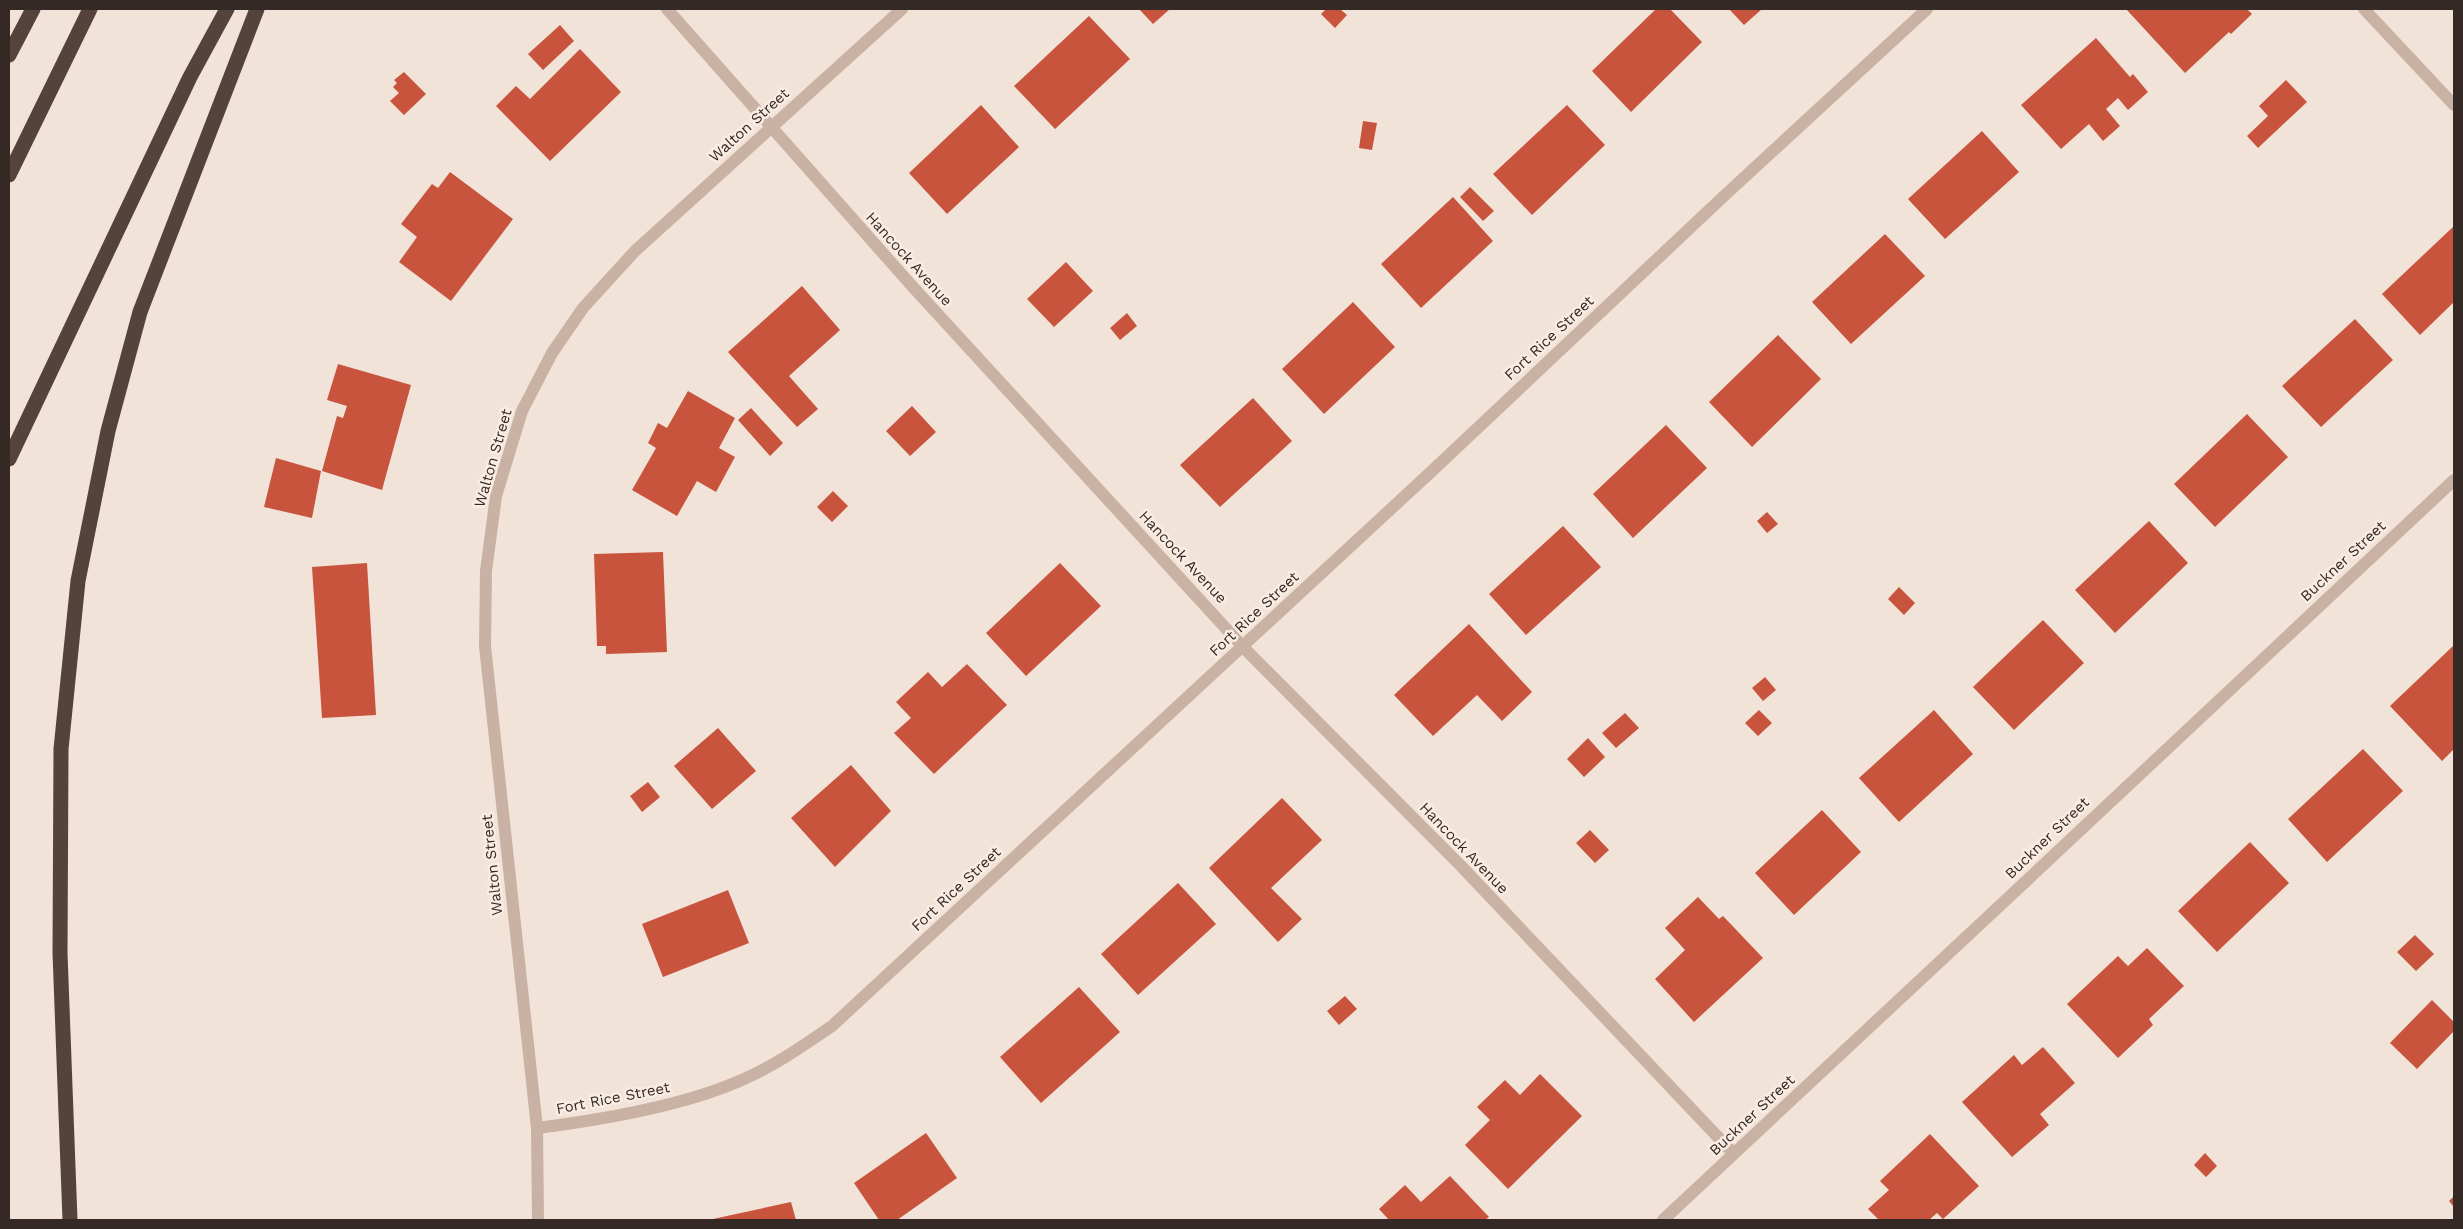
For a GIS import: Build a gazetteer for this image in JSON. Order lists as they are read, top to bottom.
{
  "streets": {
    "street": [
      "Walton Street",
      "Hancock Avenue",
      "Fort Rice Street",
      "Buckner Street"
    ]
  },
  "crossings": [
    ["Walton Street", "Hancock Avenue"],
    ["Walton Street", "Fort Rice Street"],
    ["Hancock Avenue", "Fort Rice Street"],
    ["Hancock Avenue", "Buckner Street"]
  ]
}
